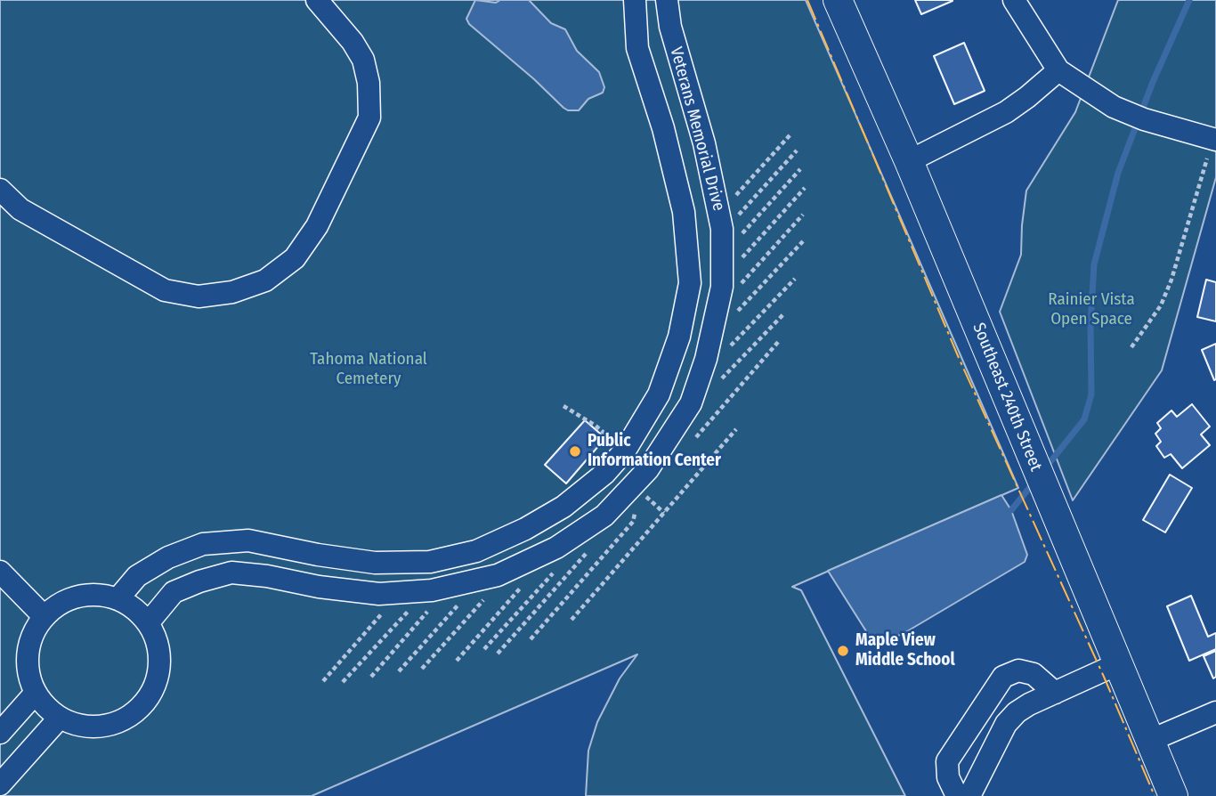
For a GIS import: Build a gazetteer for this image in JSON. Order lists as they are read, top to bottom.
{
  "streets": {
    "main road": ["Southeast 240th Street"],
    "street": ["Veterans Memorial Drive"]
  },
  "parks": ["Rainier Vista Open Space", "Tahoma National Cemetery"],
  "places": ["Public Information Center", "Maple View Middle School"]
}
